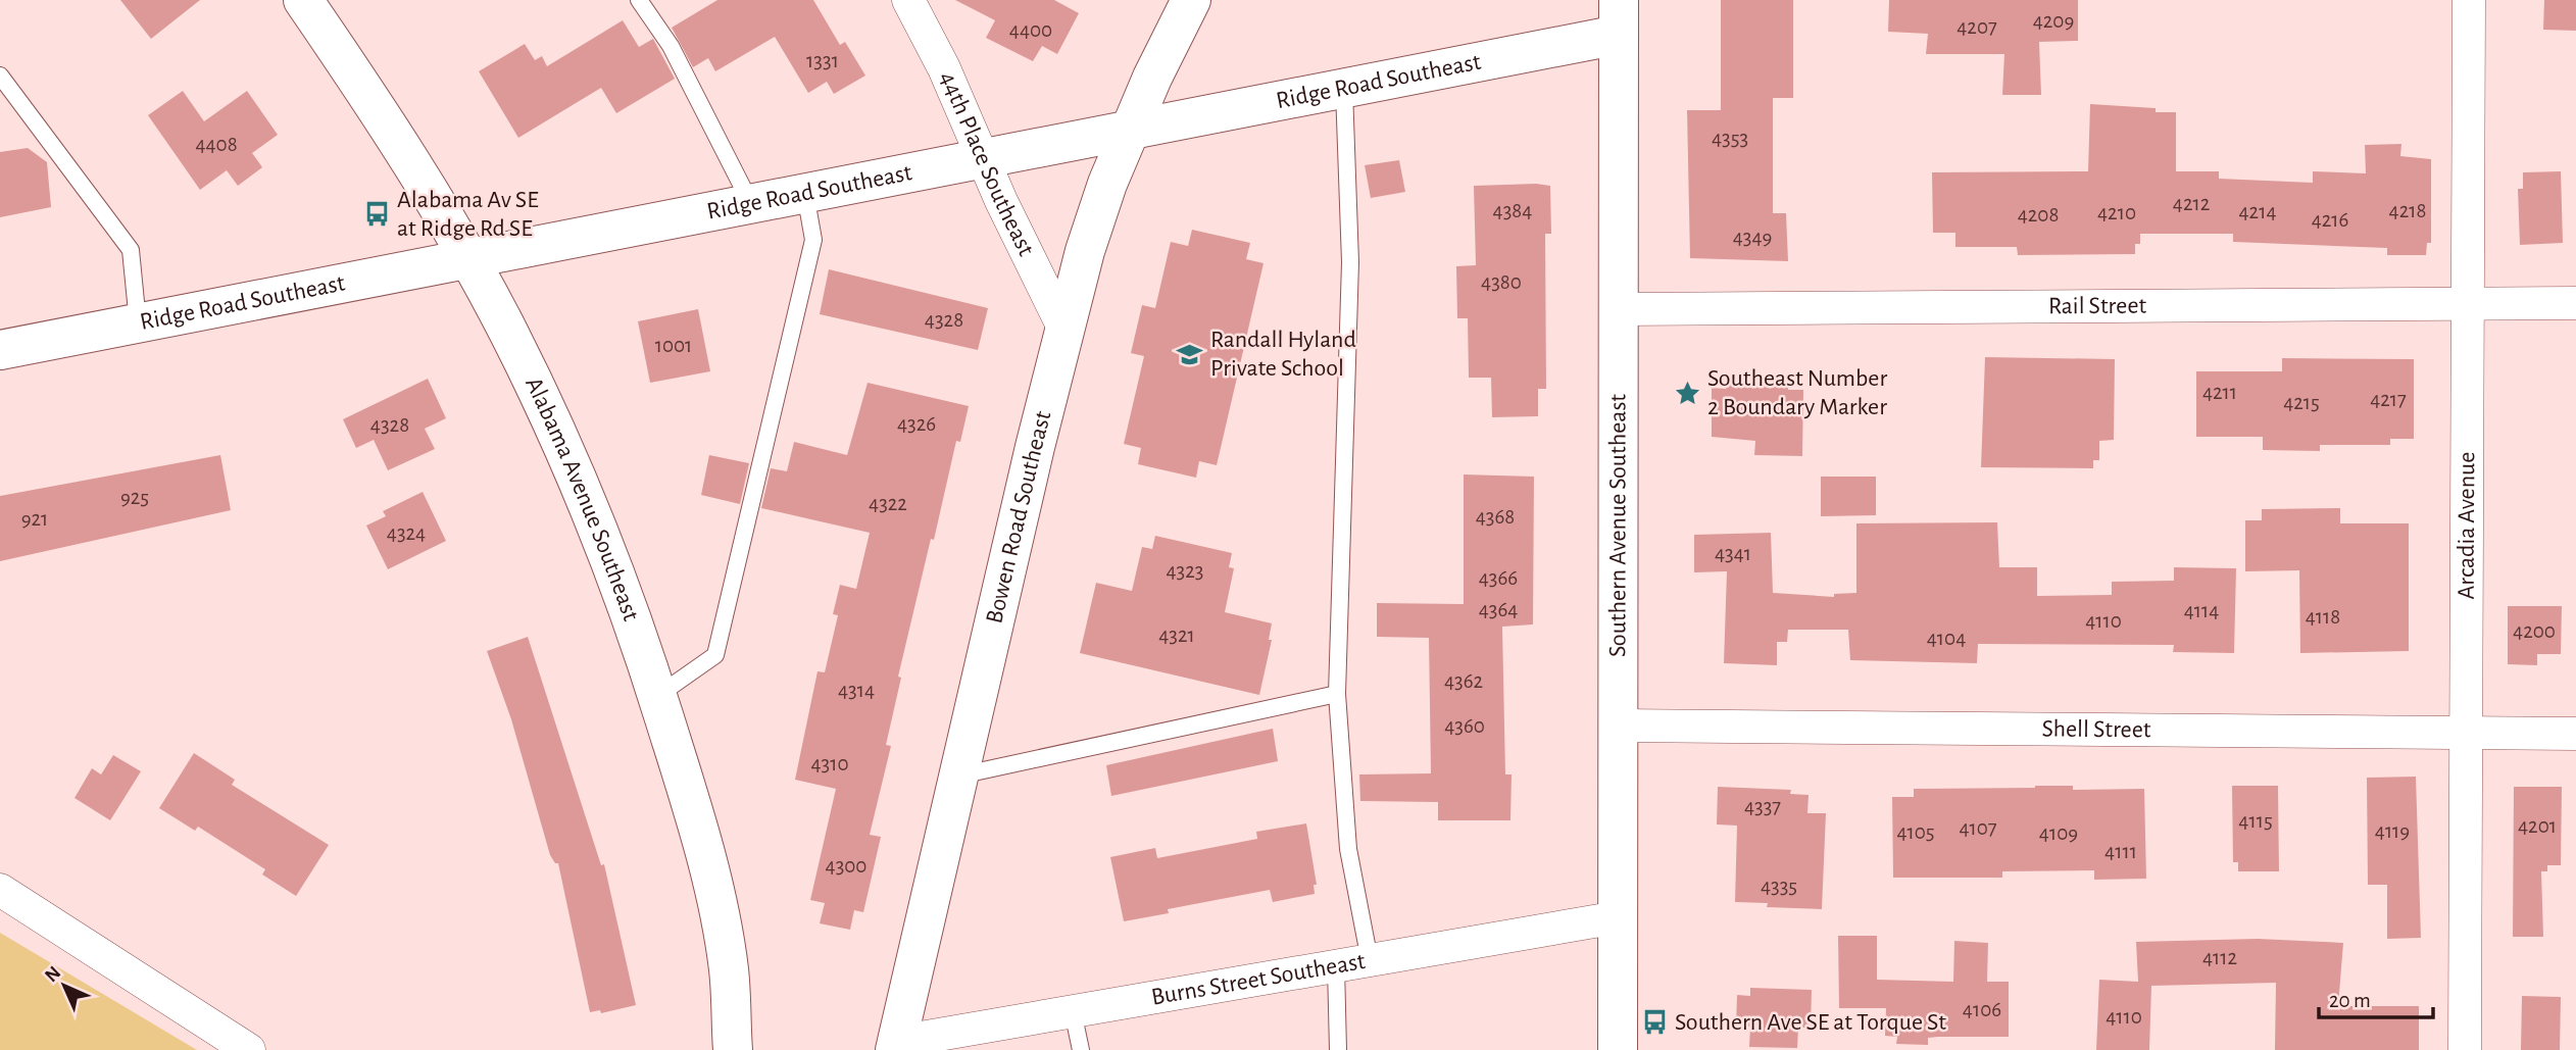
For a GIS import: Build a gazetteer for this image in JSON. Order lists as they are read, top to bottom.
{
  "streets": {
    "main road": [
      "Ridge Road Southeast",
      "Alabama Avenue Southeast",
      "Bowen Road Southeast",
      "Southern Avenue Southeast"
    ],
    "street": [
      "44th Place Southeast",
      "Rail Street",
      "Arcadia Avenue",
      "Shell Street",
      "Burns Street Southeast"
    ]
  },
  "crossings": [
    ["Ridge Road Southeast", "44th Place Southeast"],
    ["Ridge Road Southeast", "Alabama Avenue Southeast"],
    ["Ridge Road Southeast", "Bowen Road Southeast"],
    ["Ridge Road Southeast", "Southern Avenue Southeast"],
    ["44th Place Southeast", "Bowen Road Southeast"],
    ["Rail Street", "Southern Avenue Southeast"],
    ["Rail Street", "Arcadia Avenue"],
    ["Bowen Road Southeast", "Burns Street Southeast"],
    ["Southern Avenue Southeast", "Shell Street"],
    ["Southern Avenue Southeast", "Burns Street Southeast"],
    ["Arcadia Avenue", "Shell Street"]
  ],
  "places": {
    "bus stop": ["Alabama Av SE at Ridge Rd SE", "Southern Ave SE at Torque St"],
    "school or university": ["Randall Hyland Private School"],
    "place": ["Southeast Number 2 Boundary Marker"]
  },
  "house_numbers": [
    "4209",
    "4207",
    "4400",
    "1331",
    "4353",
    "4408",
    "4212",
    "4384",
    "4218",
    "4214",
    "4210",
    "4208",
    "4216",
    "4349",
    "4380",
    "4328",
    "1001",
    "4211",
    "4217",
    "4215",
    "4326",
    "4328",
    "925",
    "4322",
    "4368",
    "921",
    "4324",
    "4341",
    "4323",
    "4366",
    "4364",
    "4114",
    "4118",
    "4110",
    "4200",
    "4321",
    "4104",
    "4362",
    "4314",
    "4360",
    "4310",
    "4337",
    "4115",
    "4201",
    "4107",
    "4119",
    "4105",
    "4109",
    "4111",
    "4300",
    "4335",
    "4112",
    "4106",
    "4110"
  ],
  "scale_bar": "20 m",
  "north": "top left"
}
